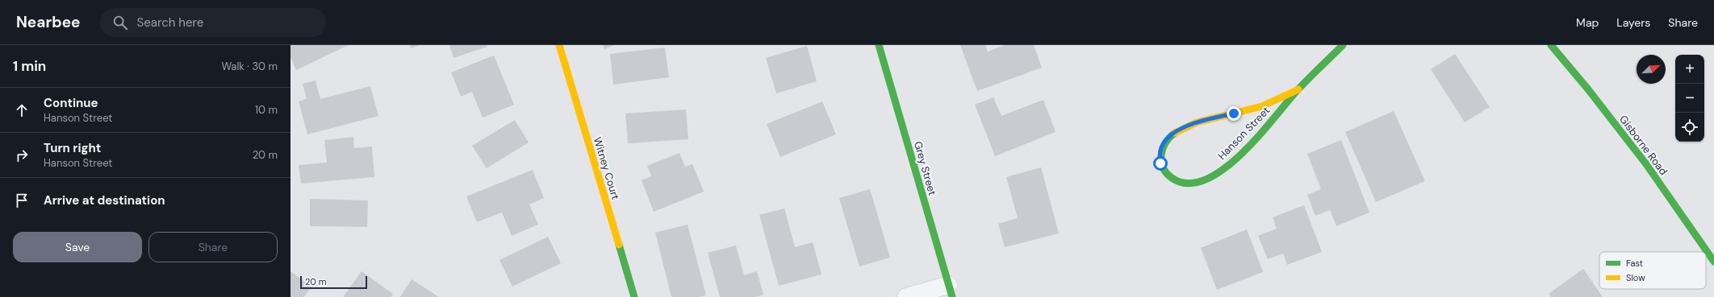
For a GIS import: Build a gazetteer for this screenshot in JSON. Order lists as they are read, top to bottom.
{
  "streets": {
    "street": [
      "Hanson Street",
      "Gisborne Road",
      "Witney Court",
      "Grey Street"
    ]
  },
  "legend": ["Fast", "Slow"],
  "scale_bar": "20 m",
  "north": "top right",
  "page": {
    "header": "Nearbee",
    "search": "Search here",
    "nav": ["Map", "Layers", "Share"],
    "heading": ["1 min", "Walk · 30 m"],
    "map_buttons": ["+", "−"],
    "list": [
      ["Continue", "Hanson Street", "10 m"],
      ["Turn right", "Hanson Street", "20 m"],
      "Arrive at destination"
    ],
    "buttons": ["Save", "Share"],
    "scale": "20 m"
  }
}
